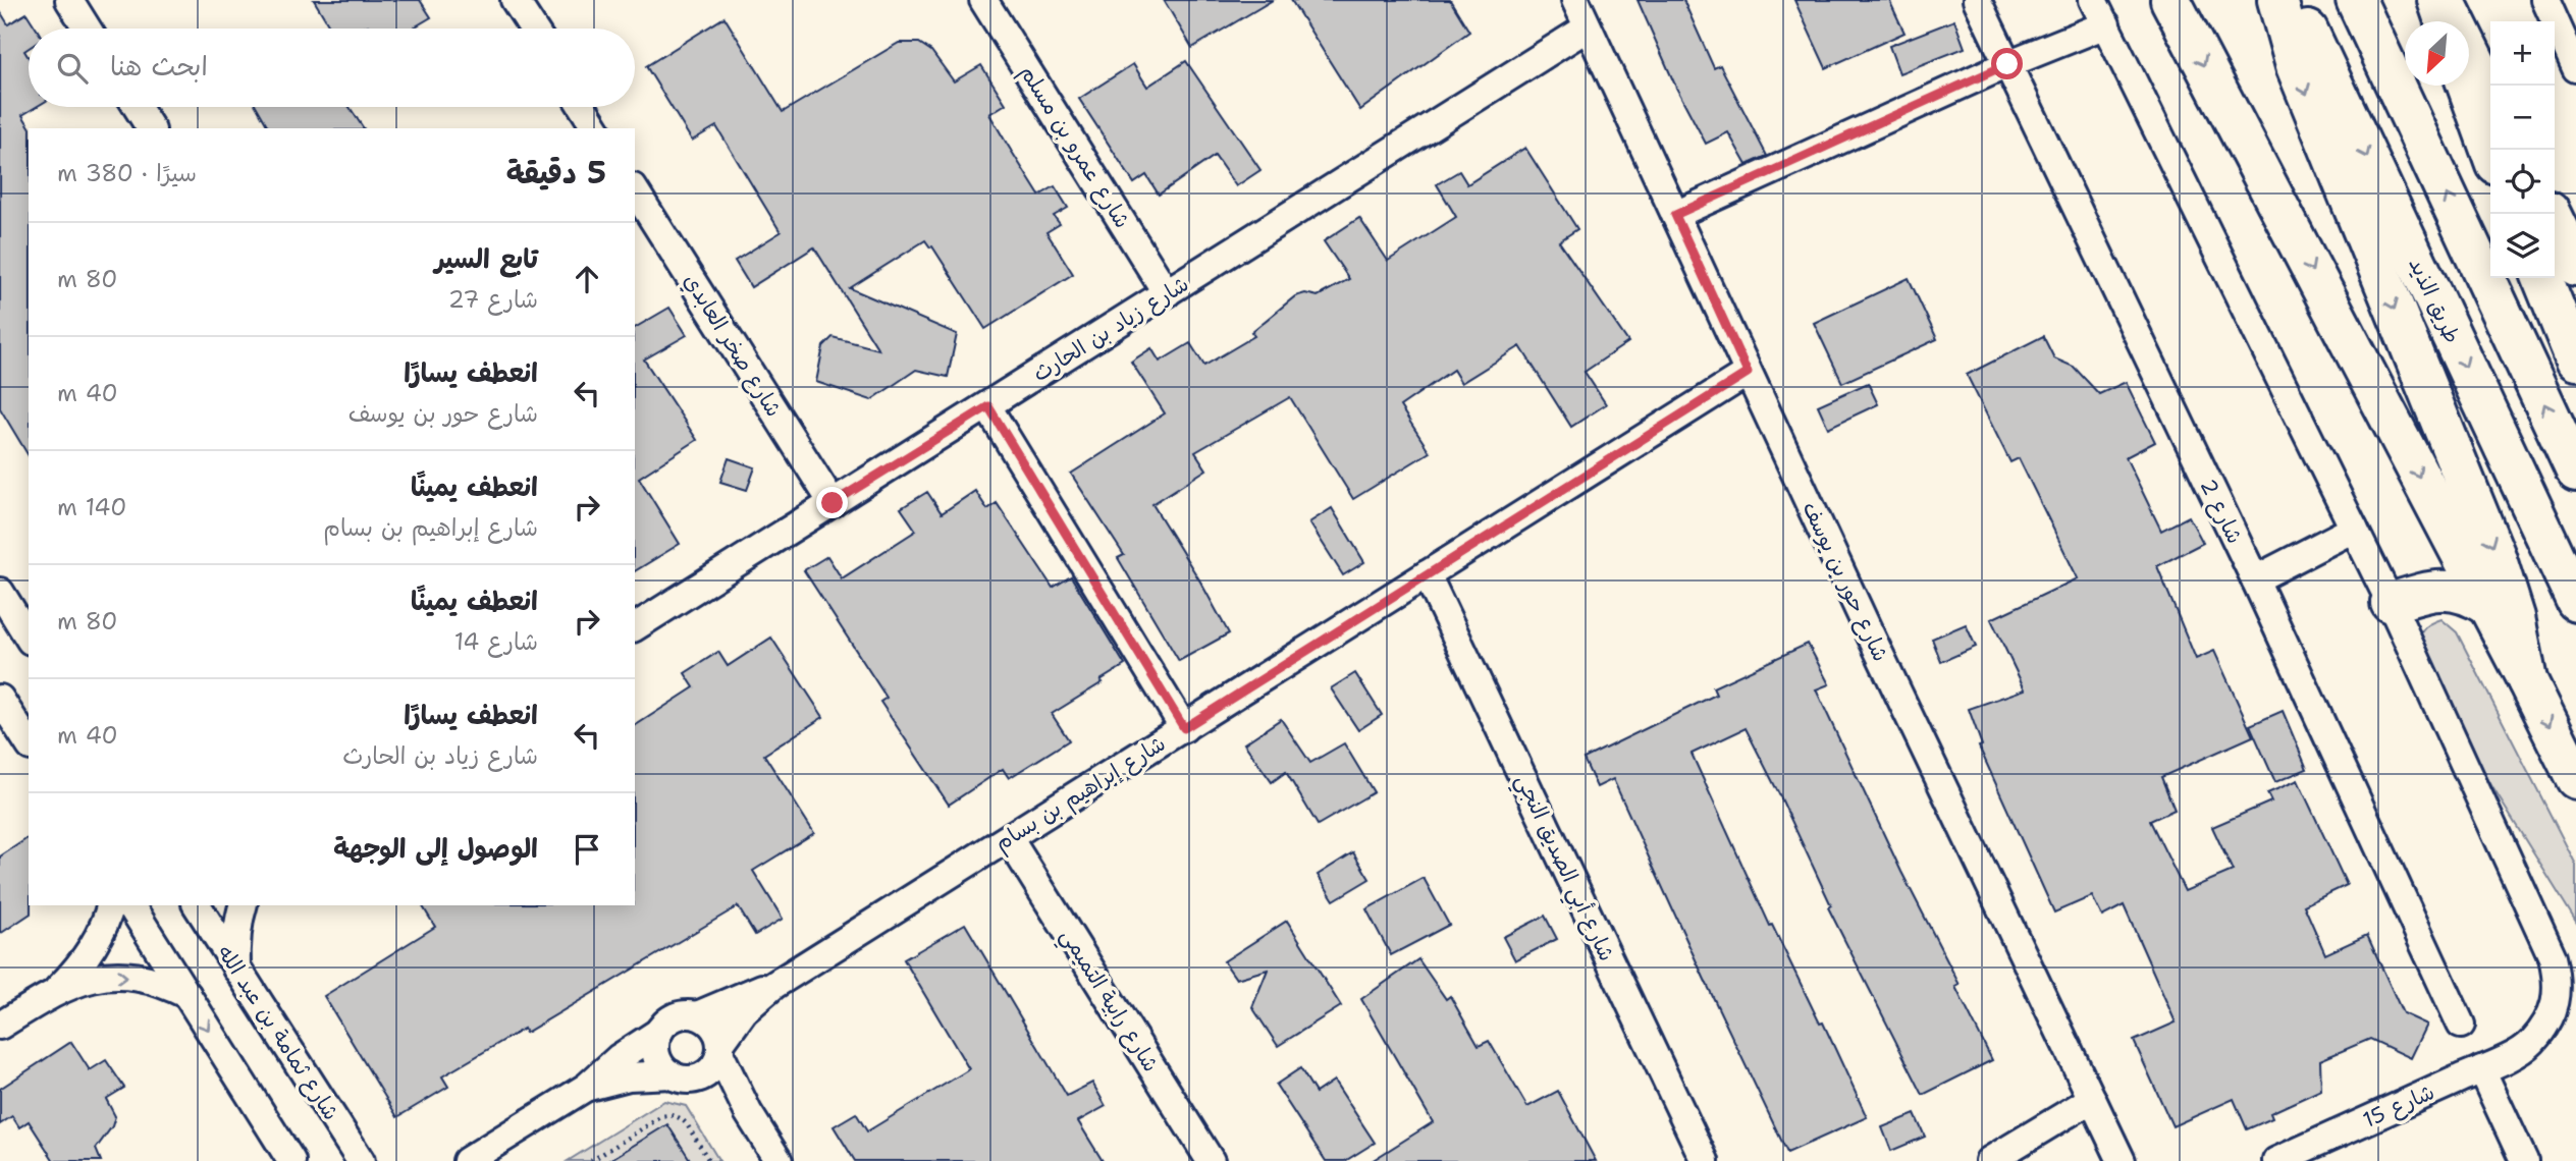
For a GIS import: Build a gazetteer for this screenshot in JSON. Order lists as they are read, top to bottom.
{
  "streets": {
    "main road": ["طريق الذيد"],
    "street": [
      "شارع عمرو بن مسلم",
      "شارع زياد بن الحارث",
      "شارع صخر العابدي",
      "شارع 2",
      "شارع حور بن يوسف",
      "شارع إبراهيم بن بسام",
      "شارع أبي الصديق النجي",
      "شارع رابية التميمي",
      "شارع ثمامة بن عبد الله",
      "شارع 15"
    ]
  },
  "crossings": [
    ["شارع عمرو بن مسلم", "شارع زياد بن الحارث"],
    ["شارع زياد بن الحارث", "شارع صخر العابدي"],
    ["شارع زياد بن الحارث", "شارع حور بن يوسف"],
    ["شارع حور بن يوسف", "شارع إبراهيم بن بسام"],
    ["شارع إبراهيم بن بسام", "شارع أبي الصديق النجي"],
    ["شارع إبراهيم بن بسام", "شارع رابية التميمي"]
  ],
  "north": "bottom left",
  "page": {
    "map_buttons": ["+", "−"],
    "search": "ابحث هنا",
    "heading": ["5 دقيقة", "سيرًا · 380 m"],
    "list": [
      ["تابع السير", "شارع 27", "80 m"],
      ["انعطف يسارًا", "شارع حور بن يوسف", "40 m"],
      ["انعطف يمينًا", "شارع إبراهيم بن بسام", "140 m"],
      ["انعطف يمينًا", "شارع 14", "80 m"],
      ["انعطف يسارًا", "شارع زياد بن الحارث", "40 m"],
      "الوصول إلى الوجهة"
    ]
  }
}
